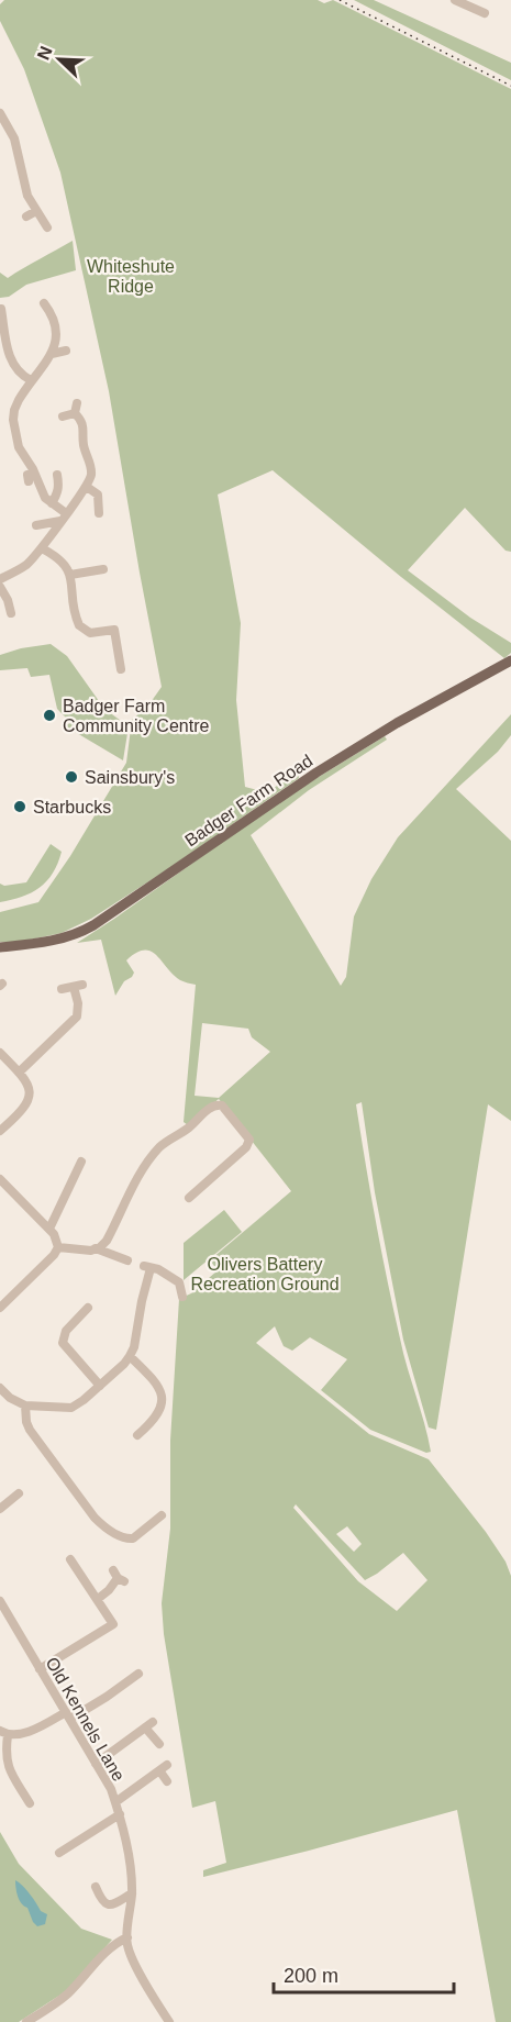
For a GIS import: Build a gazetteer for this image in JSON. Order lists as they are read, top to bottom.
{
  "streets": {
    "main road": ["Badger Farm Road"],
    "street": ["Old Kennels Lane"]
  },
  "parks": ["Whiteshute Ridge", "Olivers Battery Recreation Ground"],
  "places": ["Badger Farm Community Centre", "Sainsbury's", "Starbucks"],
  "scale_bar": "200 m",
  "north": "top left"
}
